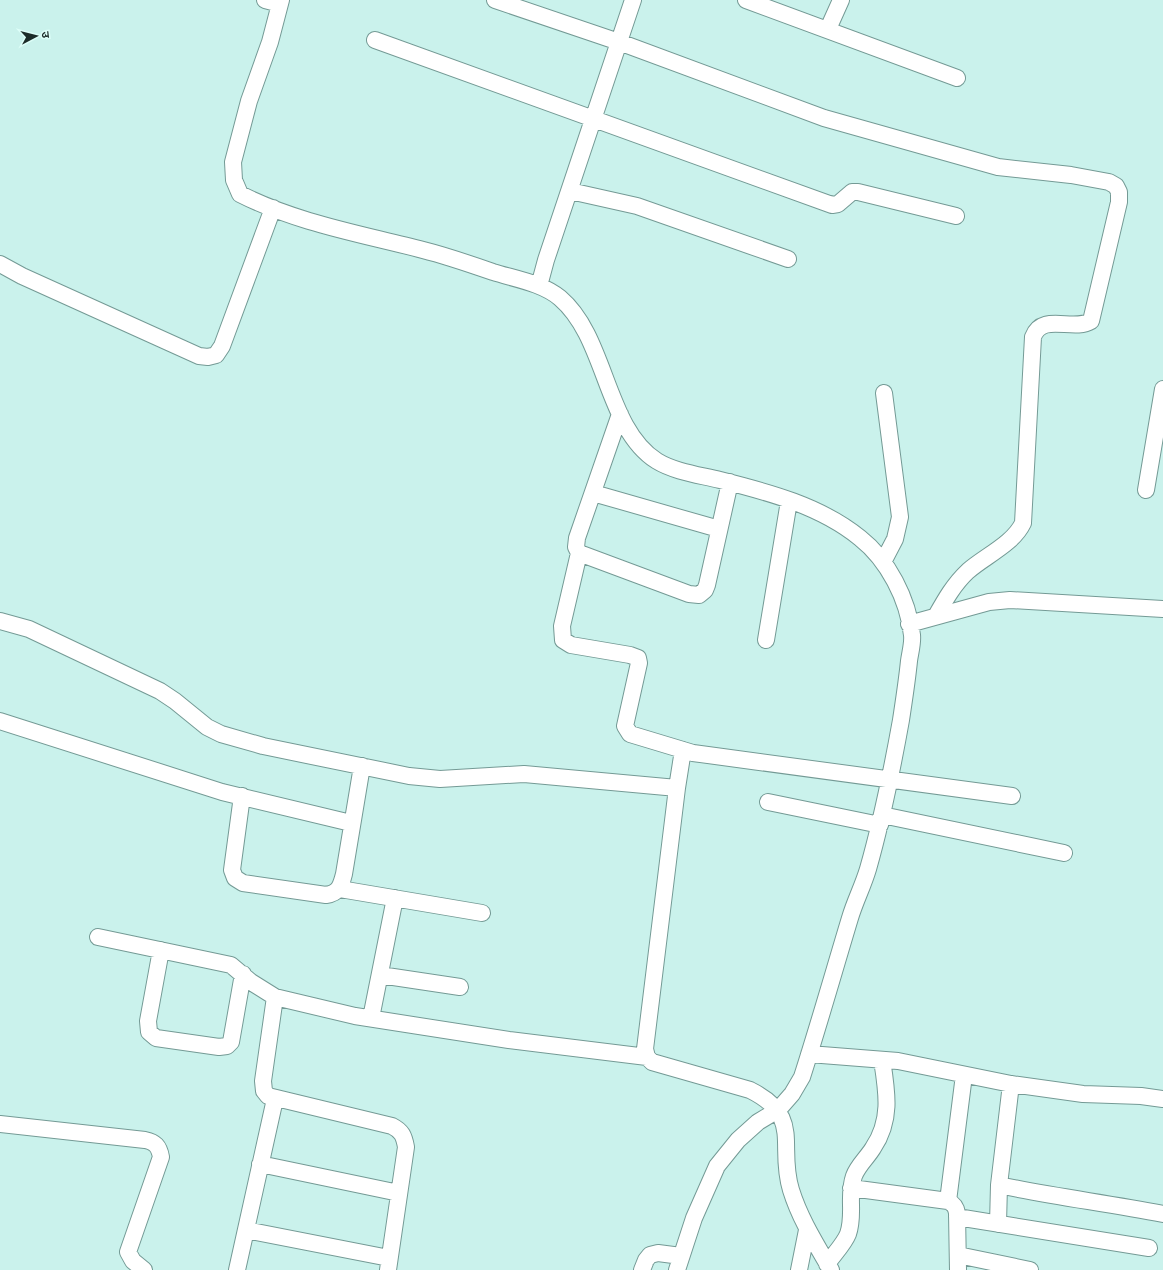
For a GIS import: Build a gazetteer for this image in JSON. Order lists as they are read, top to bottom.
{
  "north": "right"
}
